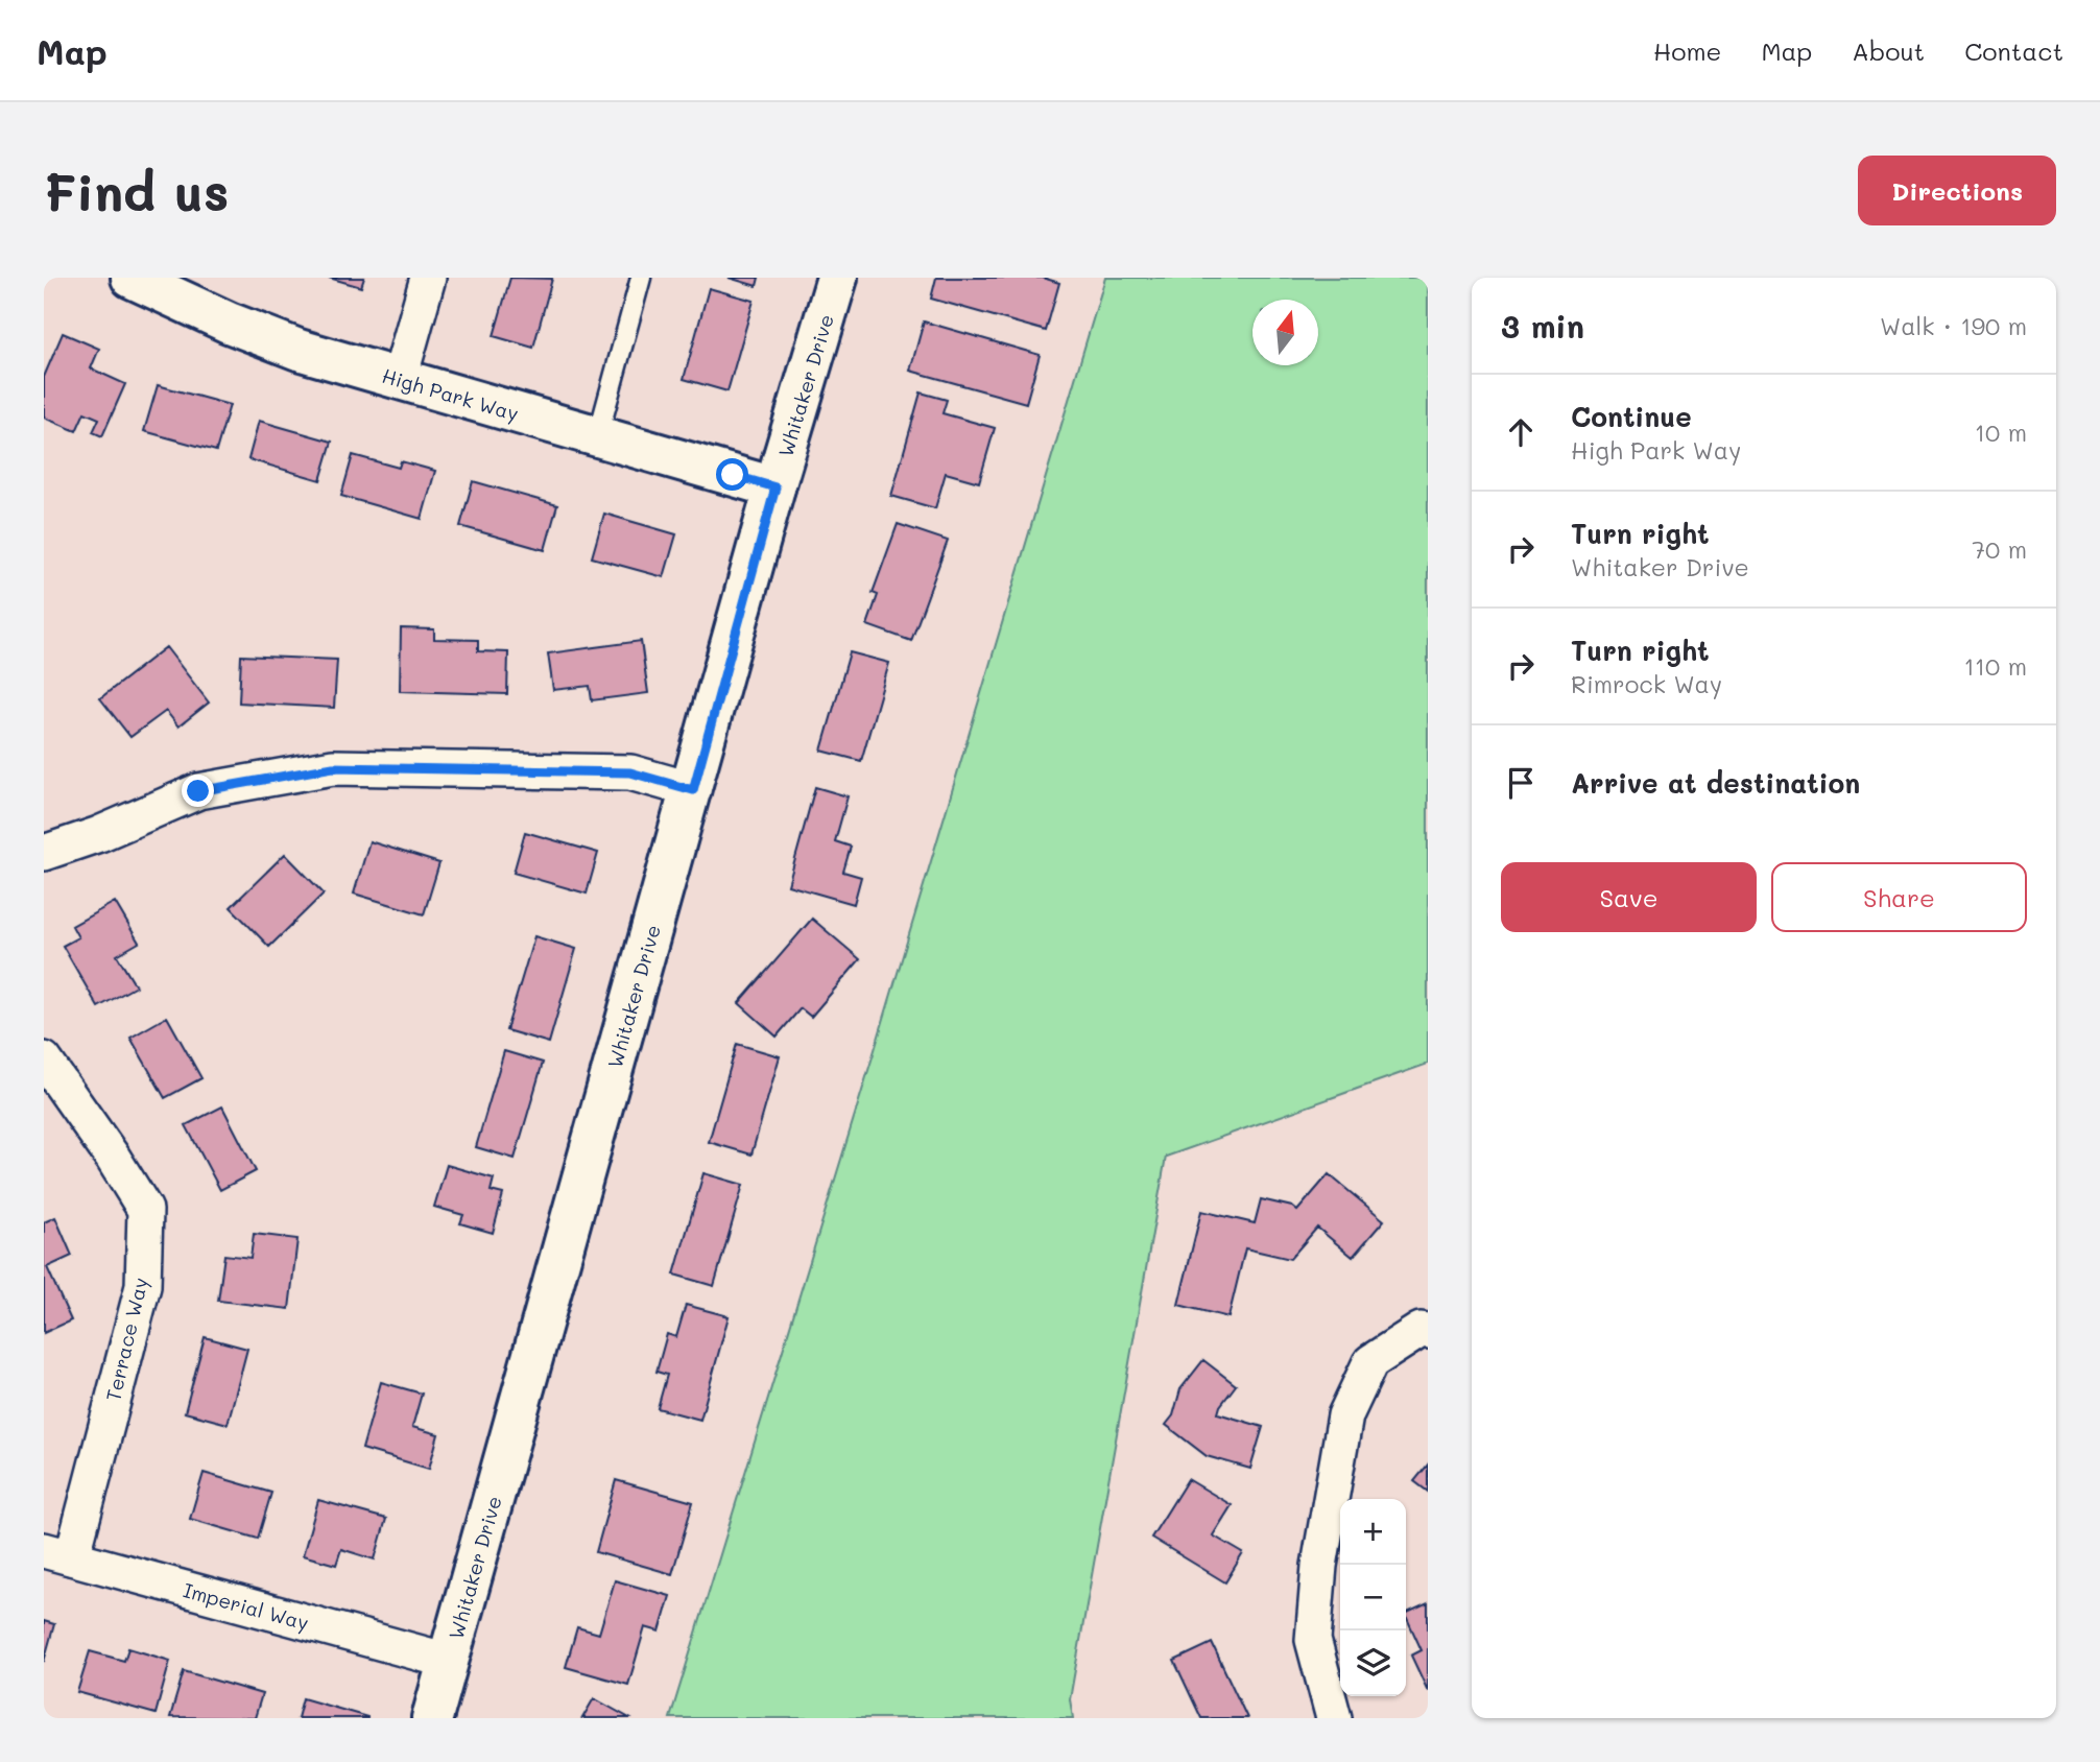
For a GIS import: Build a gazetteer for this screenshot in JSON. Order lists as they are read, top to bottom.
{
  "streets": {
    "street": [
      "Whitaker Drive",
      "High Park Way",
      "Terrace Way",
      "Imperial Way"
    ]
  },
  "crossings": [
    ["Whitaker Drive", "High Park Way"],
    ["Whitaker Drive", "Imperial Way"],
    ["Terrace Way", "Imperial Way"]
  ],
  "north": "top",
  "page": {
    "header": "Map",
    "nav": [
      "Home",
      "Map",
      "About",
      "Contact"
    ],
    "buttons": [
      "Directions",
      ["Save", "Share"]
    ],
    "title": "Find us",
    "heading": ["3 min", "Walk · 190 m"],
    "list": [
      ["Continue", "High Park Way", "10 m"],
      ["Turn right", "Whitaker Drive", "70 m"],
      ["Turn right", "Rimrock Way", "110 m"],
      "Arrive at destination"
    ],
    "map_buttons": ["+", "−"]
  }
}
